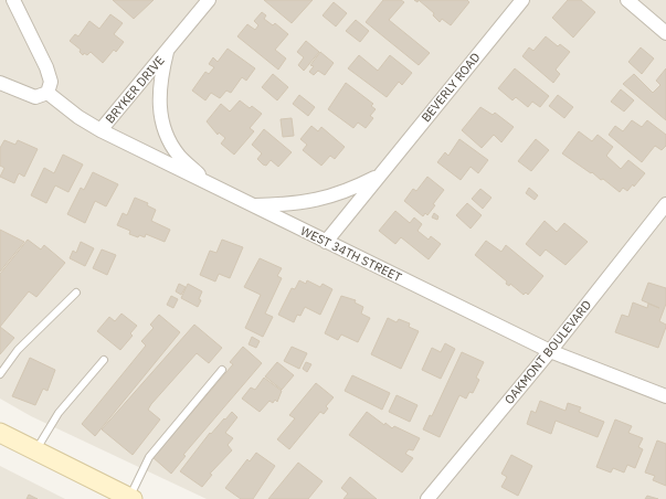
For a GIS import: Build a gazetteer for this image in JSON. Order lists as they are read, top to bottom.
{
  "streets": {
    "street": [
      "BEVERLY ROAD",
      "BRYKER DRIVE",
      "WEST 34TH STREET",
      "OAKMONT BOULEVARD"
    ]
  },
  "crossings": [
    ["BEVERLY ROAD", "WEST 34TH STREET"],
    ["BRYKER DRIVE", "WEST 34TH STREET"],
    ["WEST 34TH STREET", "OAKMONT BOULEVARD"]
  ]
}
